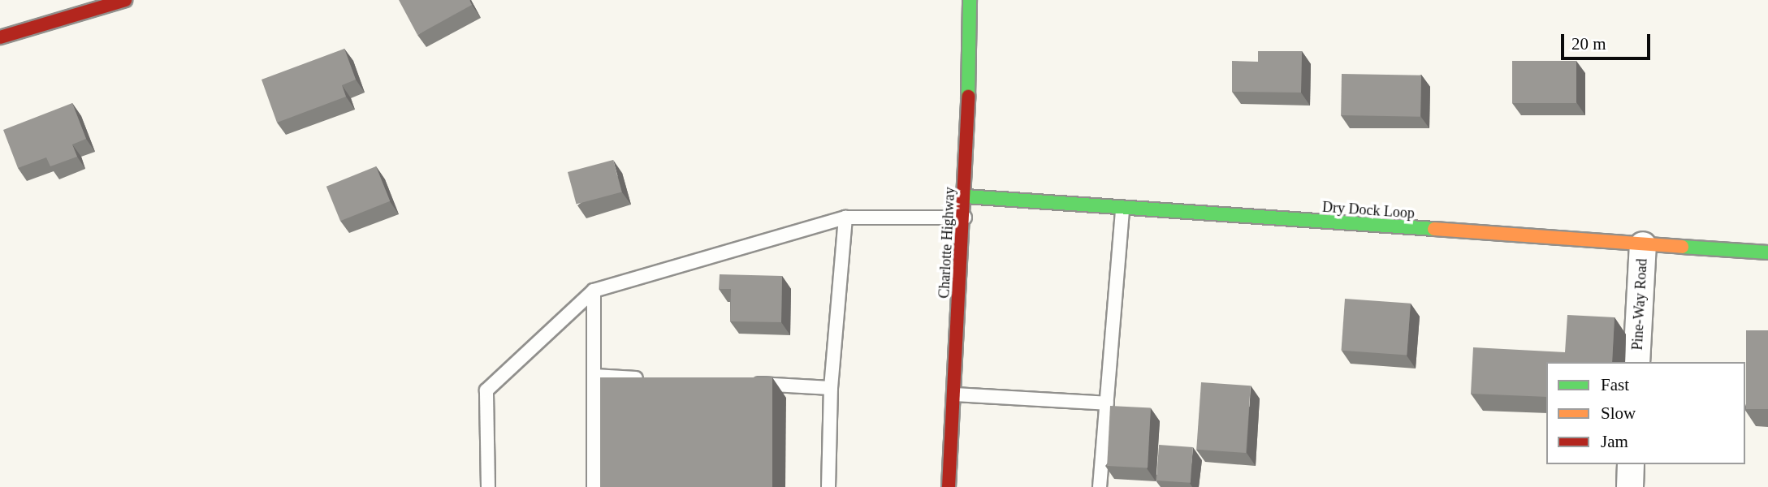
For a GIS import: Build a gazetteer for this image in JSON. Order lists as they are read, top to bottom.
{
  "streets": {
    "street": ["Dry Dock Loop", "Charlotte Highway", "Pine-Way Road"]
  },
  "crossings": [
    ["Dry Dock Loop", "Charlotte Highway"],
    ["Dry Dock Loop", "Pine-Way Road"]
  ],
  "legend": ["Fast", "Slow", "Jam"],
  "scale_bar": "20 m"
}
